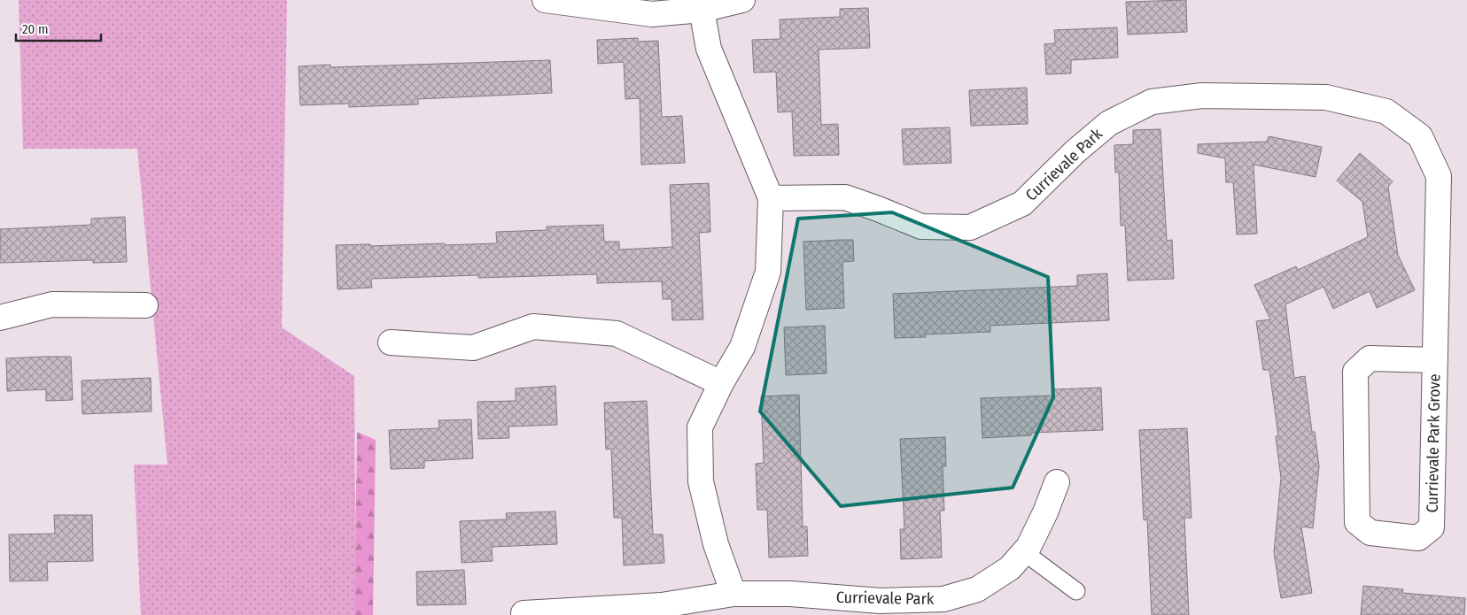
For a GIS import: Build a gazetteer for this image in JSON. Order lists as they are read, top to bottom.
{
  "streets": {
    "street": ["Currievale Park", "Currievale Park Grove"]
  },
  "crossings": [
    ["Currievale Park", "Currievale Park Grove"]
  ],
  "scale_bar": "20 m"
}
